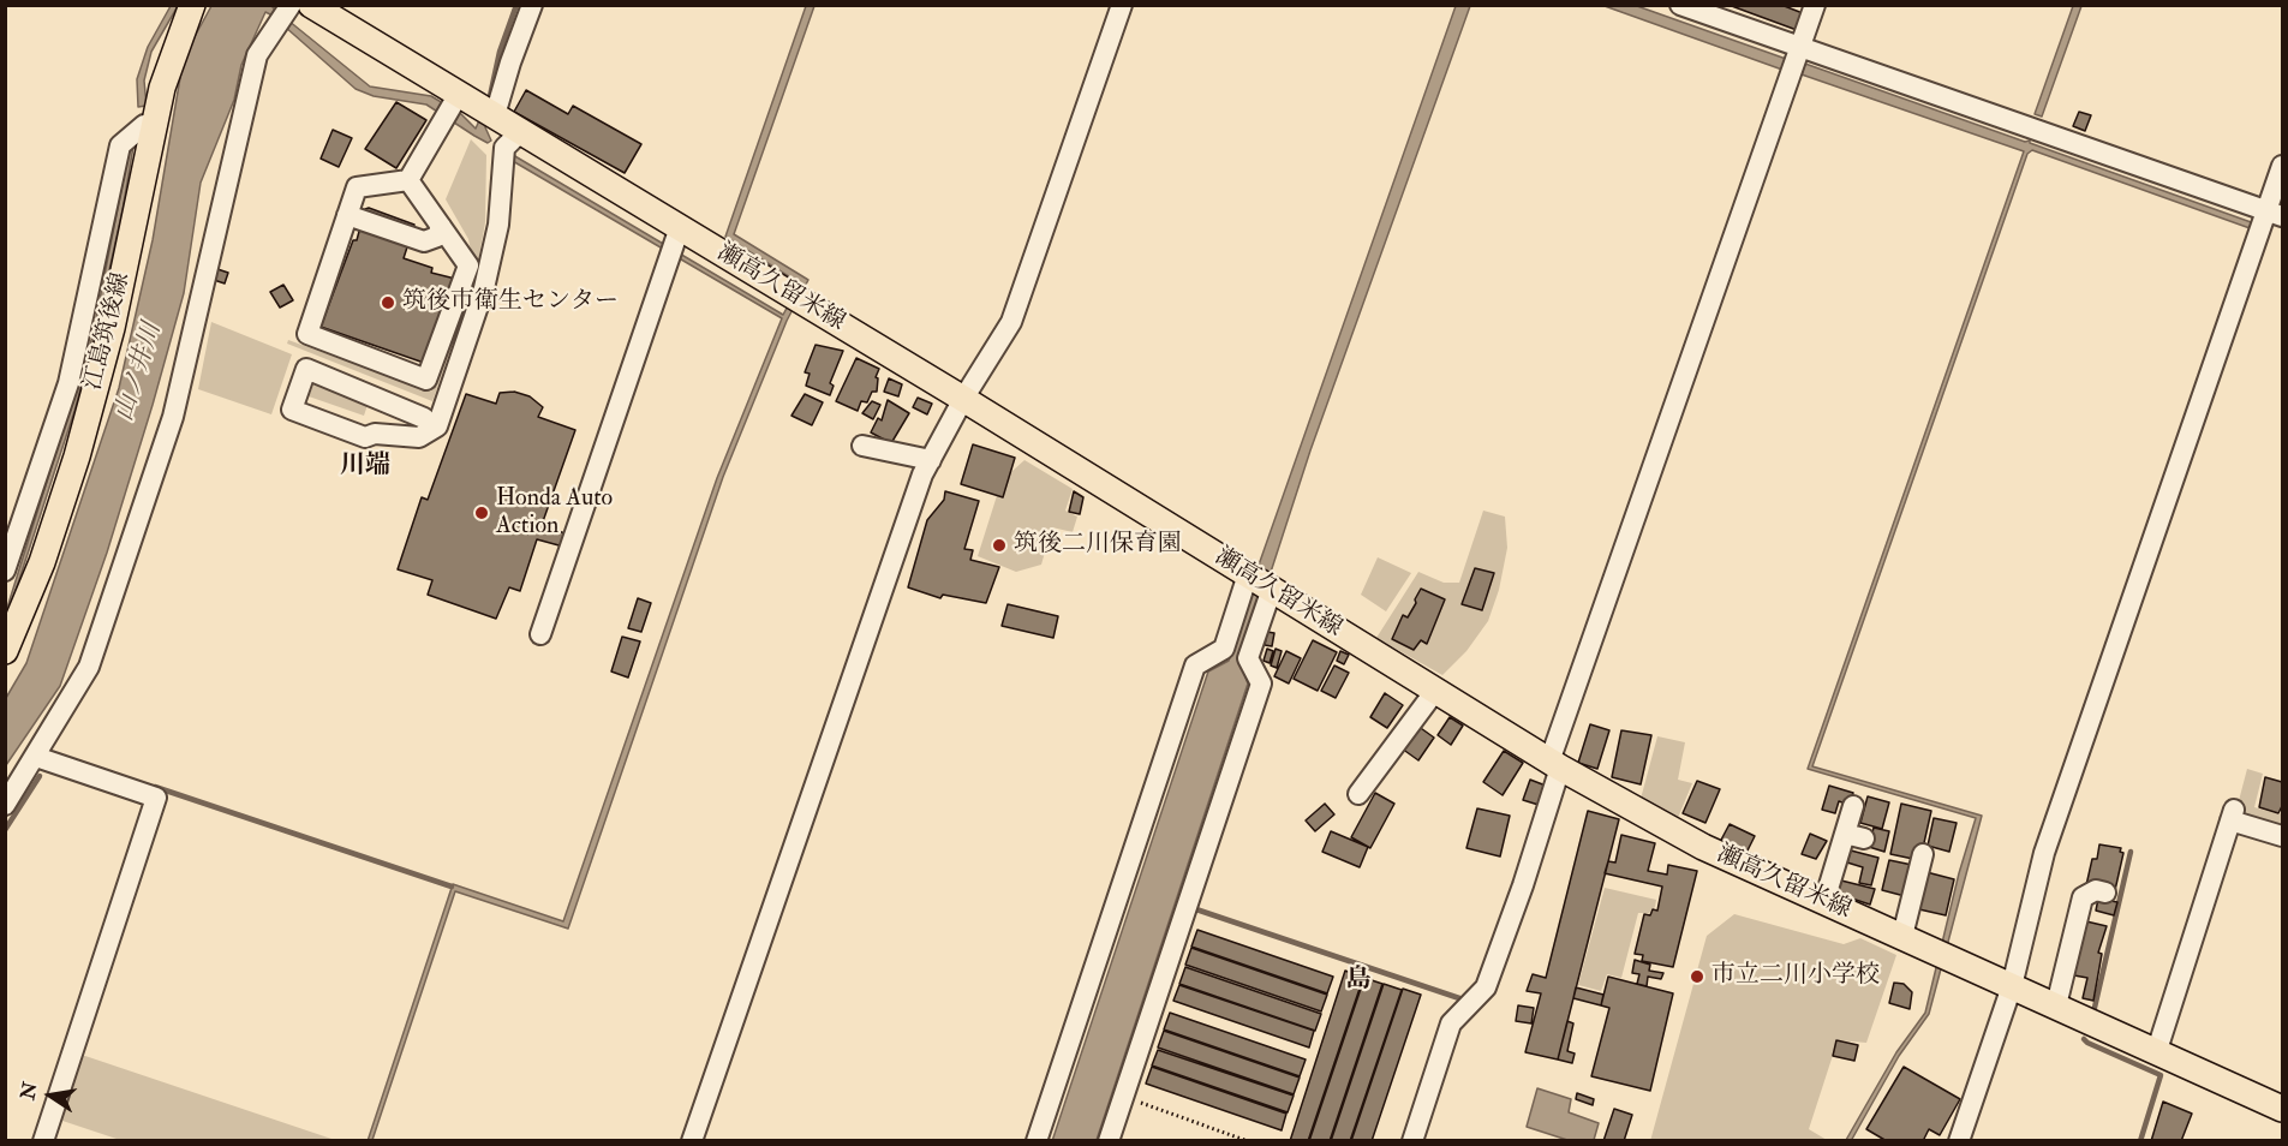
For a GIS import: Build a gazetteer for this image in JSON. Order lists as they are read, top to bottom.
{
  "streets": {
    "main road": ["瀬高久留米線", "江島筑後線"]
  },
  "districts": ["川端", "島"],
  "water": ["山ノ井川"],
  "places": [
    "筑後市衛生センター",
    "Honda Auto Action",
    "筑後二川保育園",
    "市立二川小学校"
  ],
  "north": "left"
}
